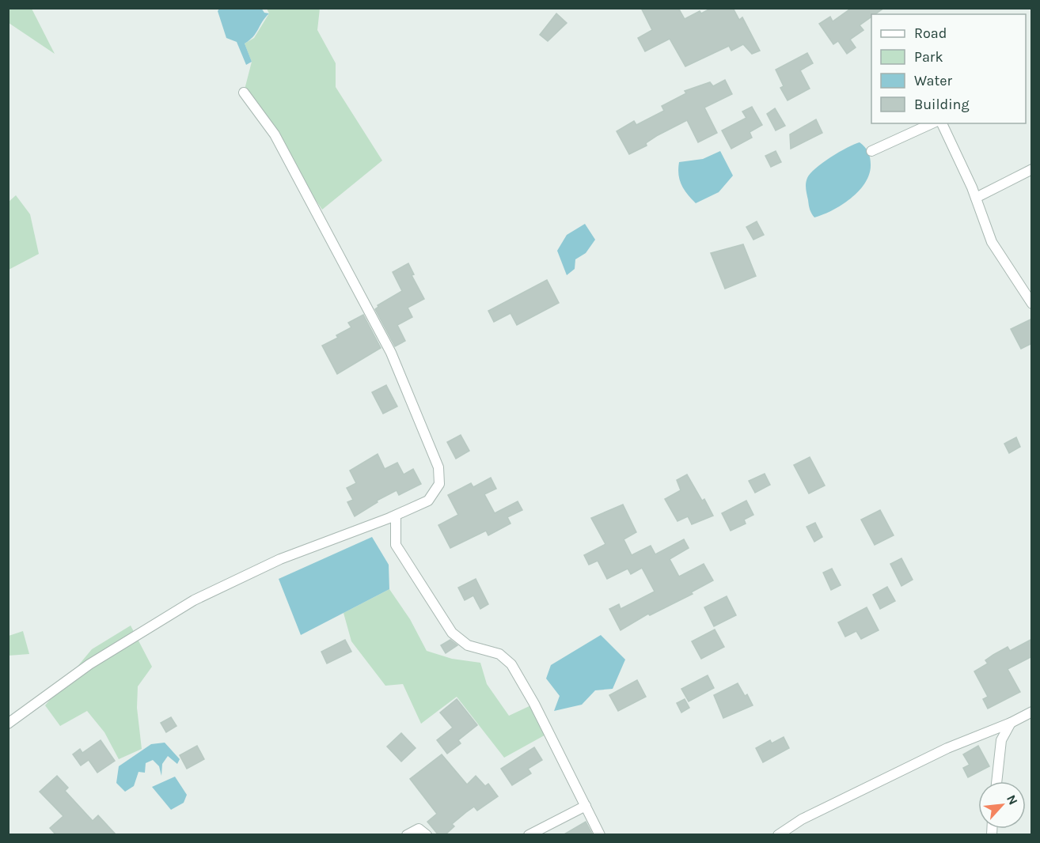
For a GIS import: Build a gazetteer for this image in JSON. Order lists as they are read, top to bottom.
{
  "legend": [
    "Road",
    "Park",
    "Water",
    "Building"
  ],
  "north": "top right"
}
